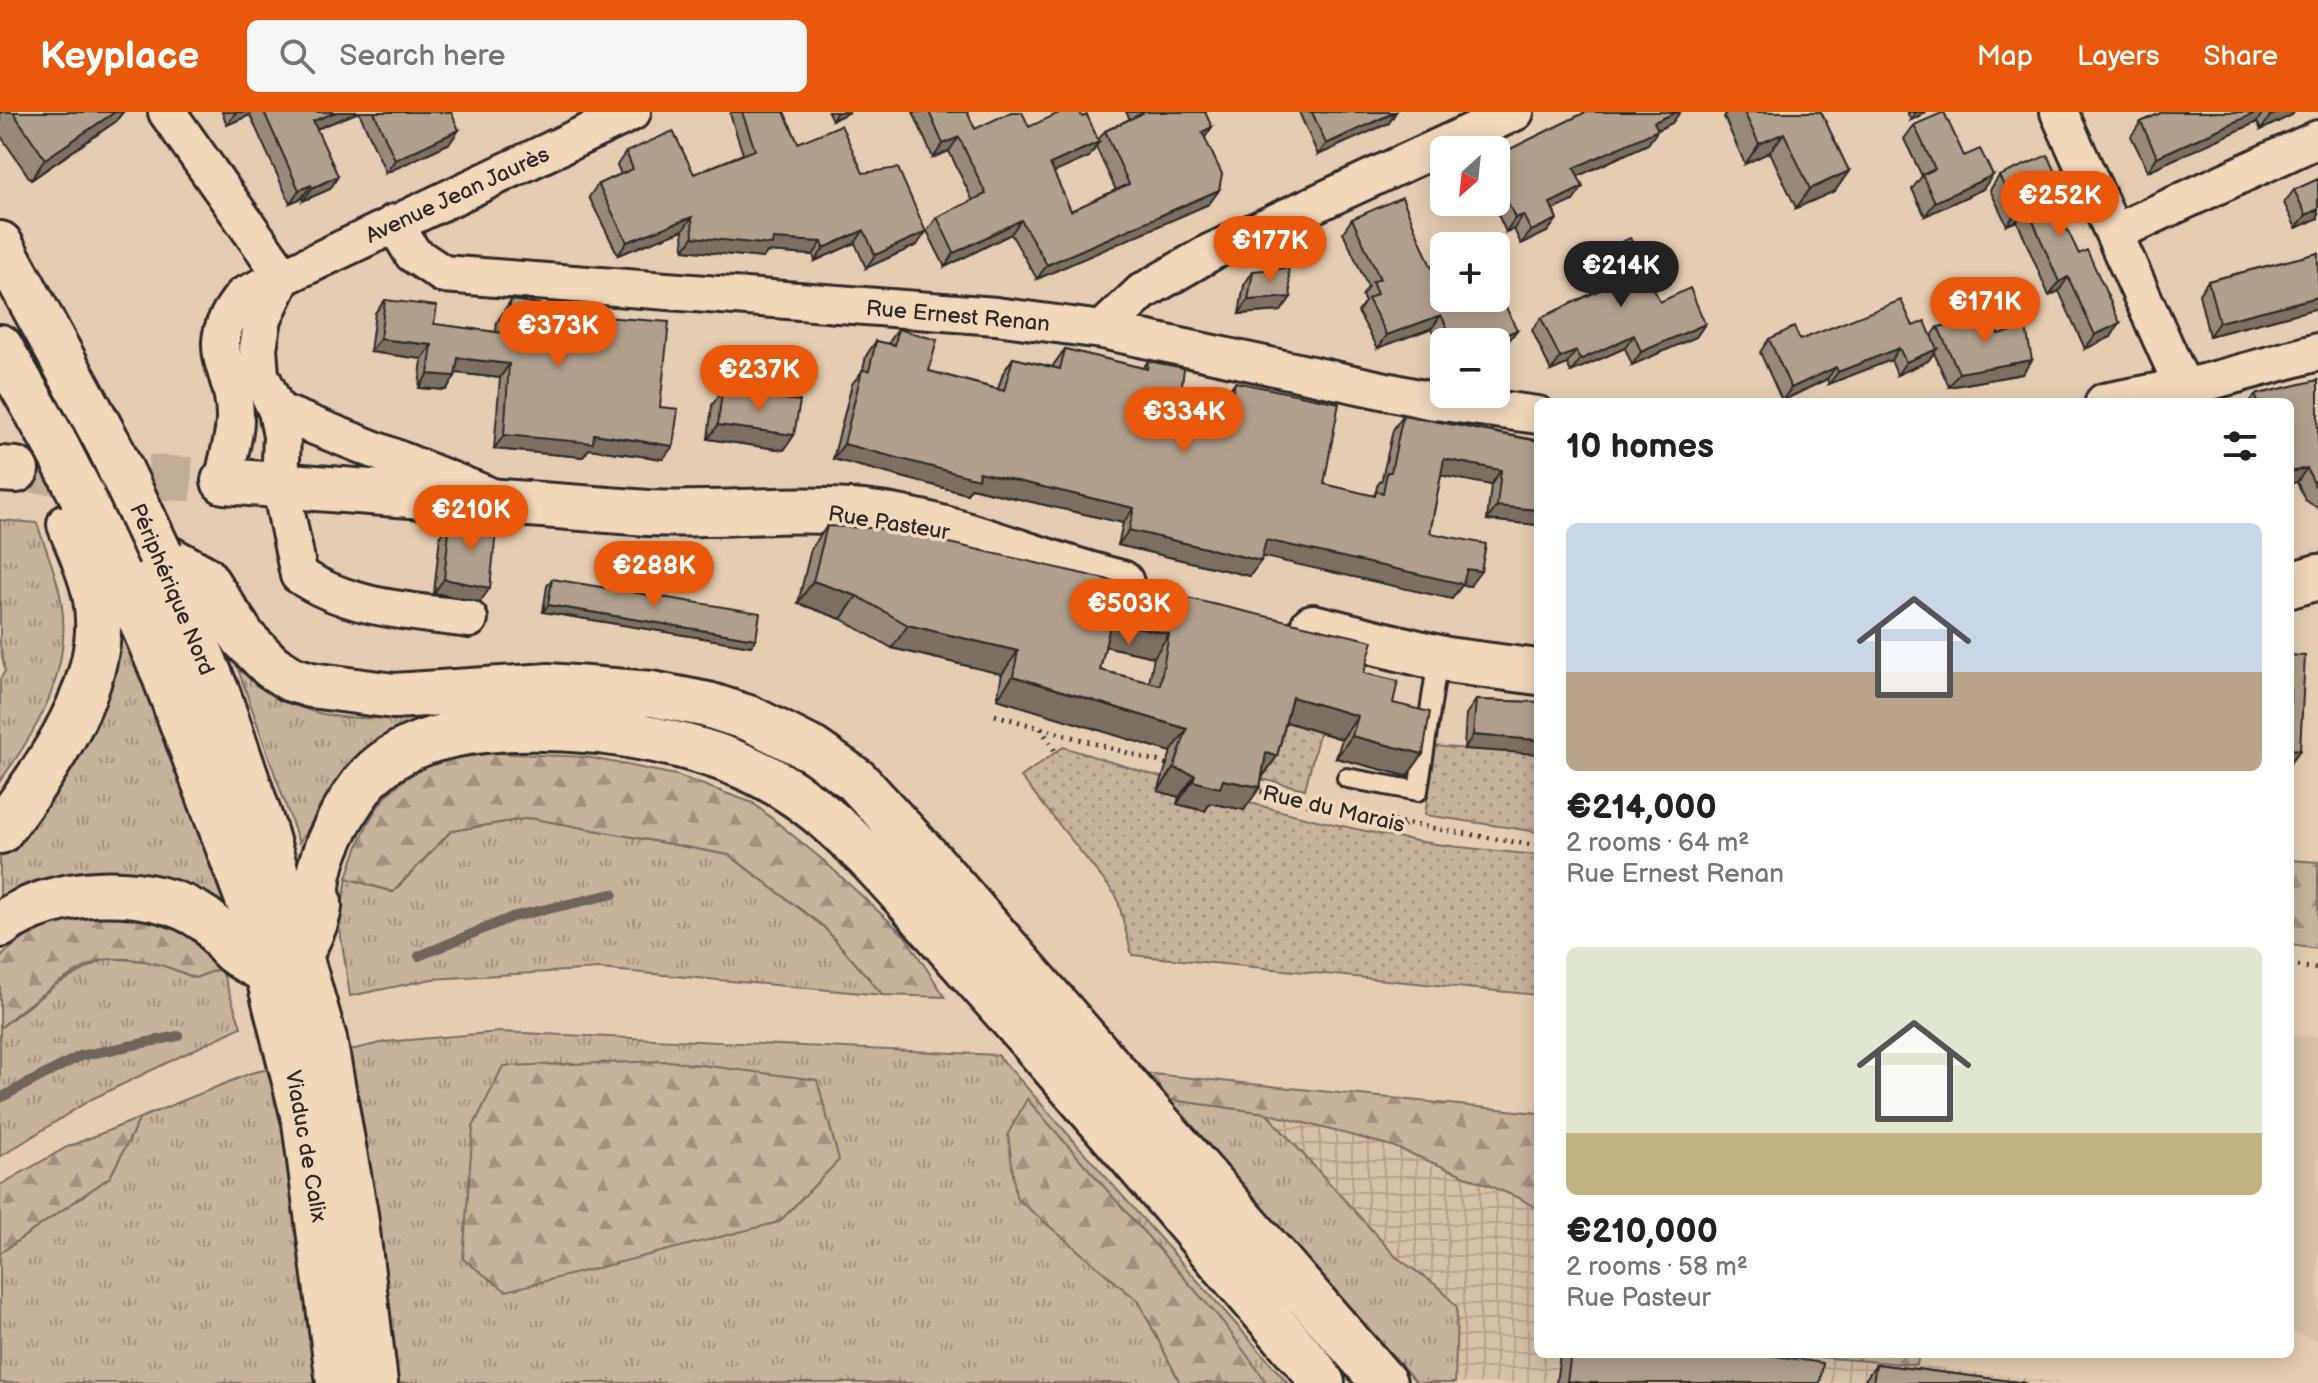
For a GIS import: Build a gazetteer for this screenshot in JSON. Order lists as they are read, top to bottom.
{
  "streets": {
    "main road": ["Rue Pasteur", "Périphérique Nord", "Viaduc de Calix"],
    "street": ["Avenue Jean Jaurès", "Rue Ernest Renan"],
    "path": ["Rue du Marais"]
  },
  "crossings": [
    ["Avenue Jean Jaurès", "Rue Ernest Renan"],
    ["Avenue Jean Jaurès", "Rue Pasteur"],
    ["Périphérique Nord", "Viaduc de Calix"]
  ],
  "north": "bottom left",
  "page": {
    "header": "Keyplace",
    "search": "Search here",
    "nav": ["Map", "Layers", "Share"],
    "map_buttons": ["+", "−"],
    "price": [
      "€252K",
      "€177K",
      "€214K",
      "€171K",
      "€373K",
      "€237K",
      "€334K",
      "€210K",
      "€288K",
      "€503K"
    ],
    "heading": "10 homes",
    "list": [
      {
        "name": "€214,000",
        "note": "2 rooms · 64 m² · Rue Ernest Renan"
      },
      {
        "name": "€210,000",
        "note": "2 rooms · 58 m² · Rue Pasteur"
      }
    ]
  }
}
